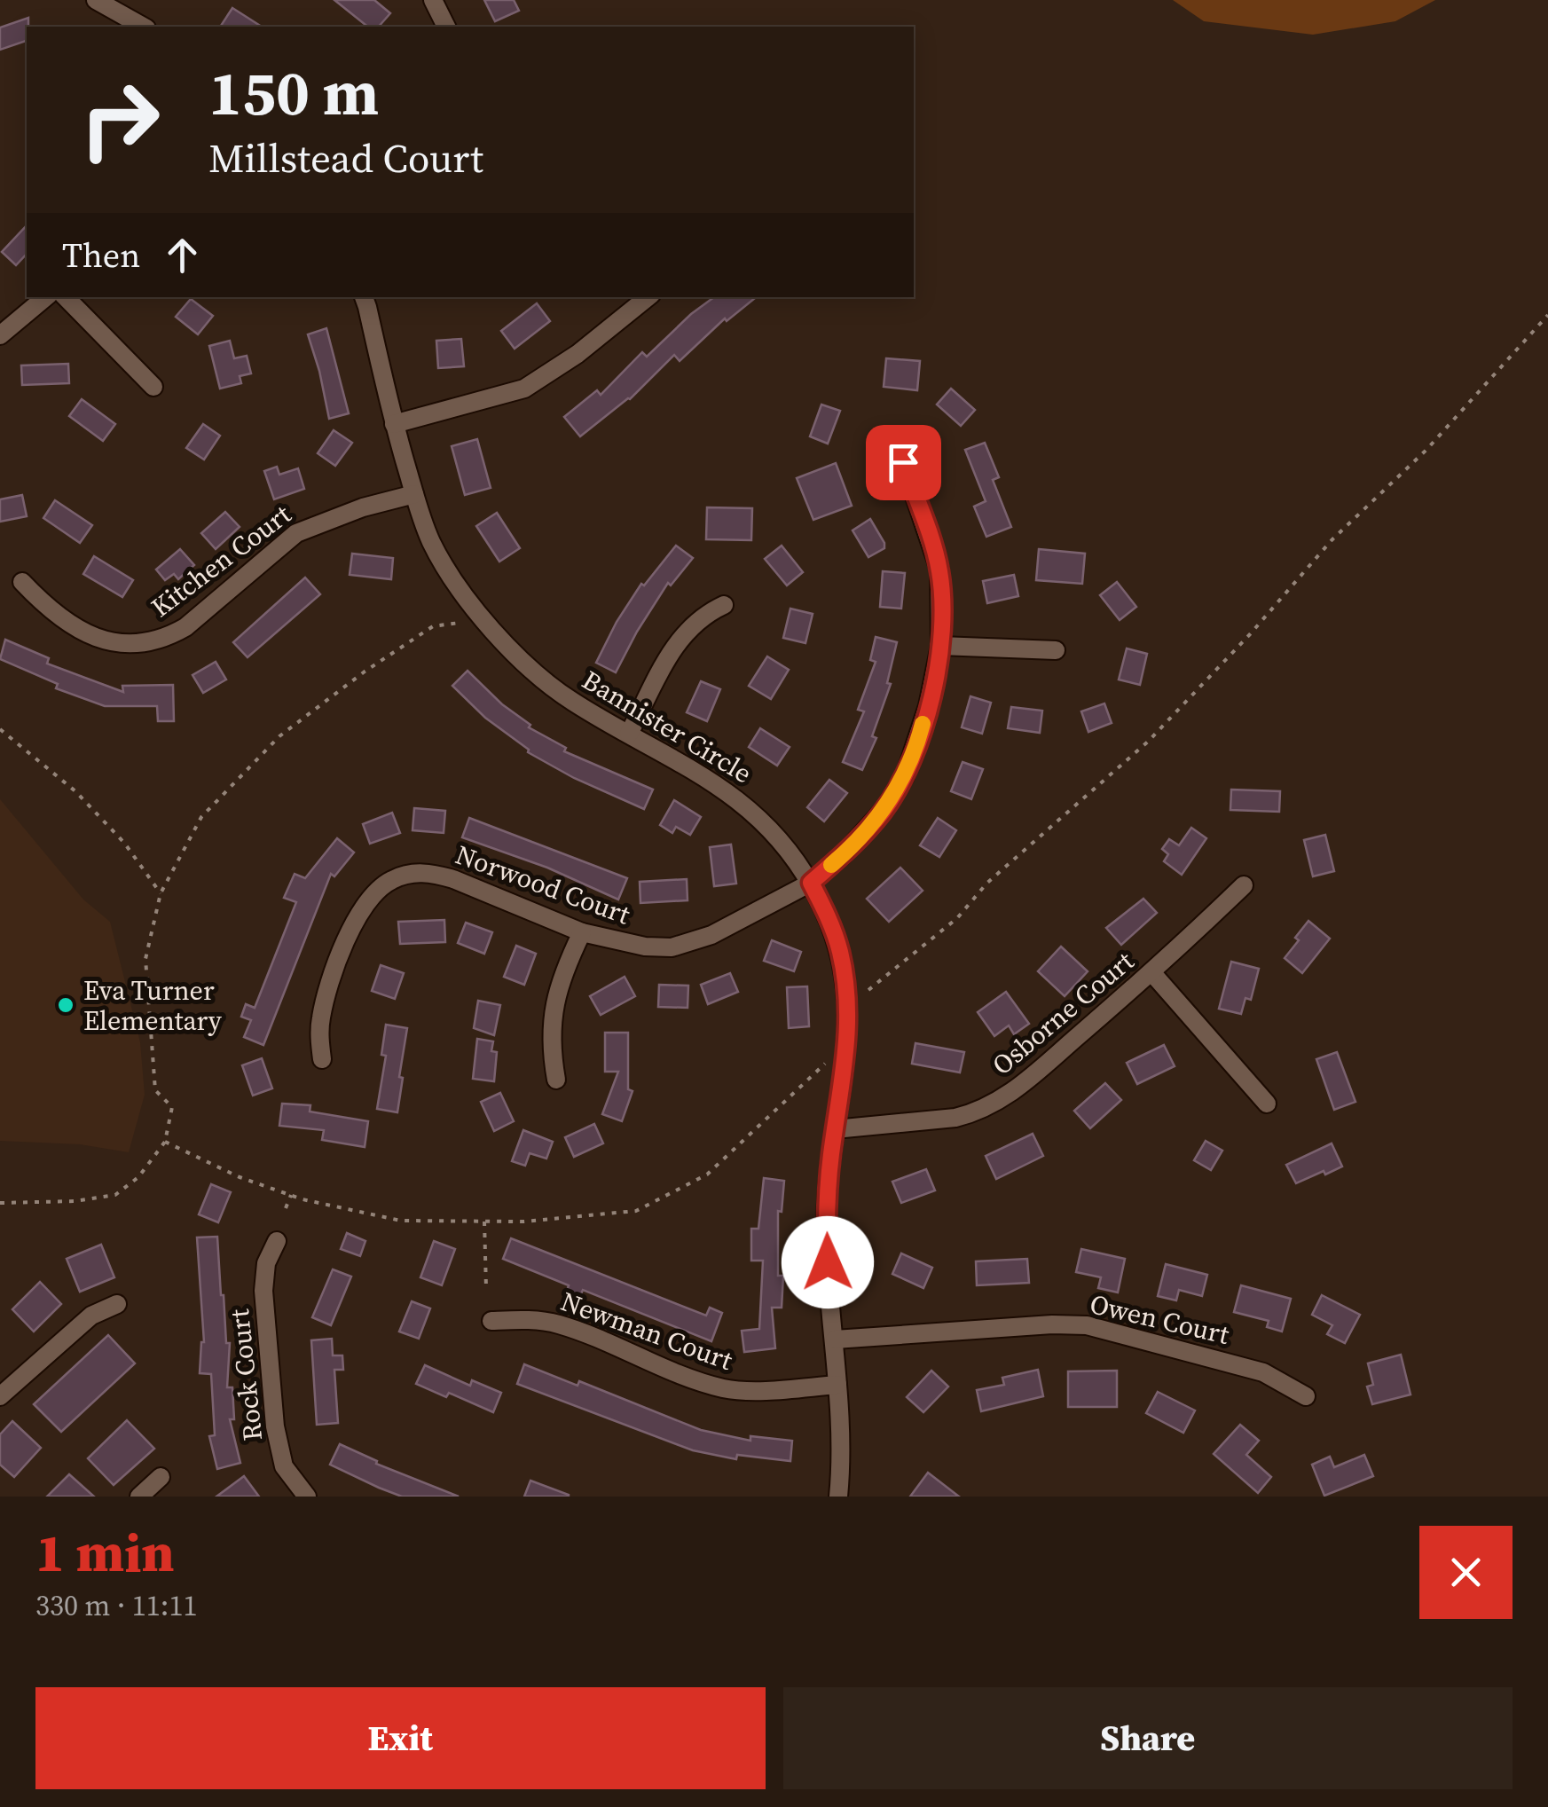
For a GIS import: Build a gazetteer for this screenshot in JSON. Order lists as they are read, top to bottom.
{
  "streets": {
    "street": [
      "Kitchen Court",
      "Bannister Circle",
      "Norwood Court",
      "Osborne Court",
      "Owen Court",
      "Newman Court",
      "Rock Court"
    ]
  },
  "crossings": [
    ["Kitchen Court", "Bannister Circle"],
    ["Bannister Circle", "Norwood Court"],
    ["Bannister Circle", "Osborne Court"],
    ["Bannister Circle", "Owen Court"],
    ["Bannister Circle", "Newman Court"]
  ],
  "places": ["Eva Turner Elementary"],
  "page": {
    "turn": ["150 m", "Millstead Court"],
    "then": "Then",
    "heading": ["1 min", "330 m · 11:11"],
    "buttons": ["Exit", "Share"]
  }
}
